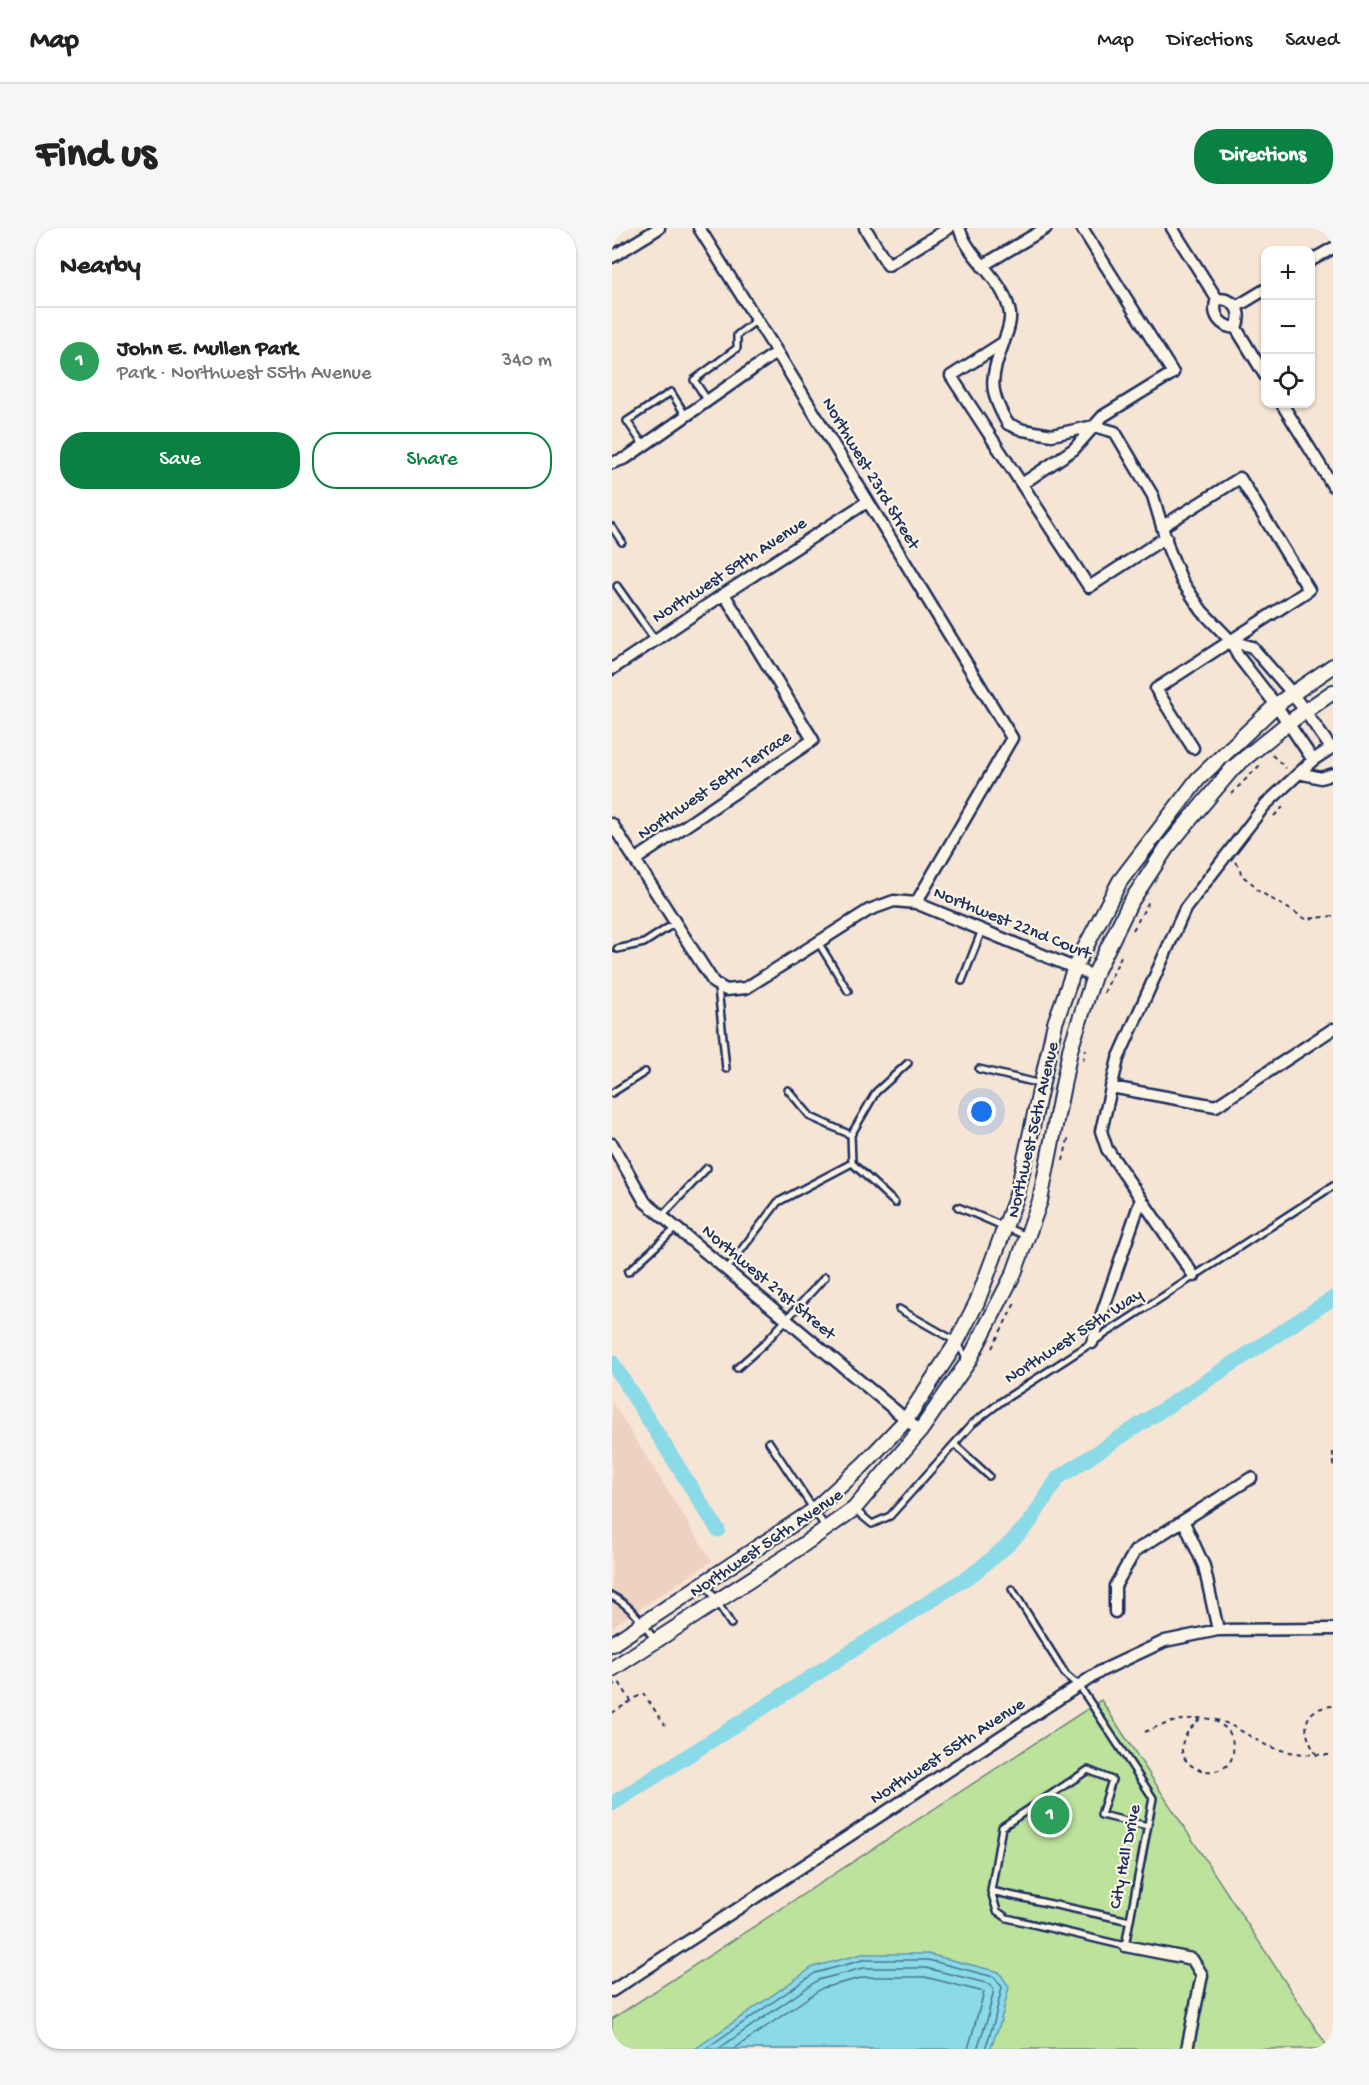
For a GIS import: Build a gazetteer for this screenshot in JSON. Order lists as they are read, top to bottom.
{
  "streets": {
    "street": [
      "Northwest 23rd Street",
      "Northwest 59th Avenue",
      "Northwest 58th Terrace",
      "Northwest 22nd Court",
      "Northwest 56th Avenue",
      "Northwest 21st Street",
      "Northwest 55th Avenue"
    ],
    "lane": ["Northwest 55th Way", "City Hall Drive"]
  },
  "crossings": [
    ["Northwest 23rd Street", "Northwest 59th Avenue"],
    ["Northwest 23rd Street", "Northwest 22nd Court"],
    ["Northwest 59th Avenue", "Northwest 58th Terrace"],
    ["Northwest 22nd Court", "Northwest 56th Avenue"],
    ["Northwest 56th Avenue", "Northwest 21st Street"],
    ["Northwest 56th Avenue", "Northwest 55th Way"],
    ["Northwest 55th Avenue", "City Hall Drive"]
  ],
  "page": {
    "header": "Map",
    "nav": ["Map", "Directions", "Saved"],
    "buttons": [
      "Directions",
      ["Save", "Share"]
    ],
    "title": "Find us",
    "heading": "Nearby",
    "map_buttons": ["+", "−"],
    "list": [
      {
        "mark": "1",
        "name": "John E. Mullen Park",
        "note": "Park · Northwest 55th Avenue",
        "value": "340 m"
      }
    ],
    "pins": "1"
  }
}
